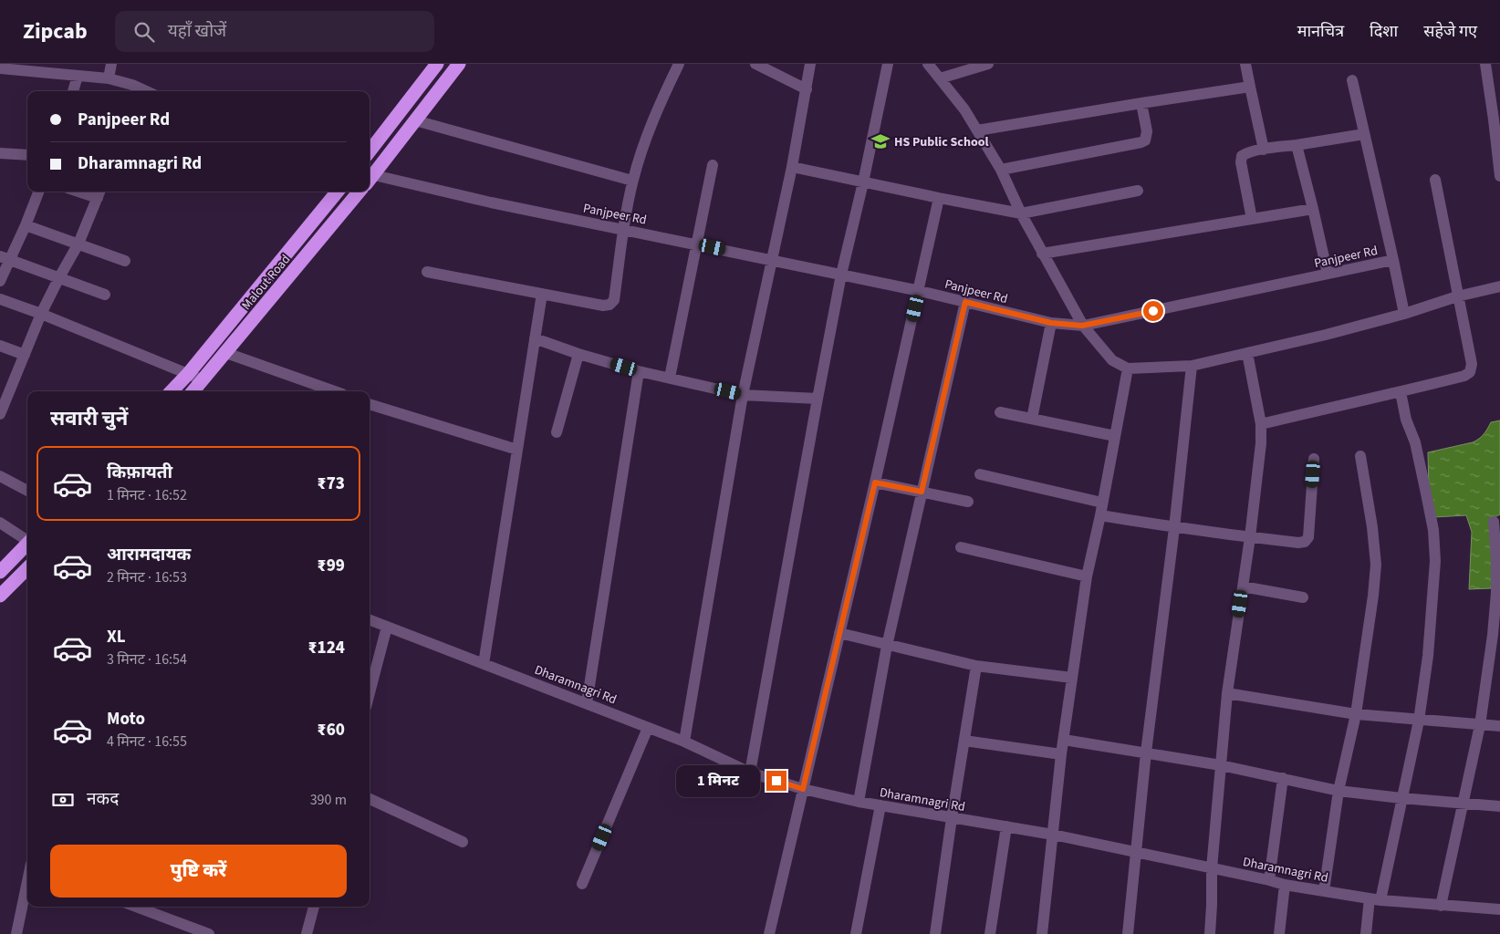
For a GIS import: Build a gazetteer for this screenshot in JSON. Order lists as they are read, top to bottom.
{
  "streets": {
    "highway": ["Malout Road"],
    "street": ["Panjpeer Rd", "Dharamnagri Rd"]
  },
  "places": {
    "school or university": ["HS Public School"]
  },
  "page": {
    "header": "Zipcab",
    "search": "यहाँ खोजें",
    "nav": ["मानचित्र", "दिशा", "सहेजे गए"],
    "banner": ["Panjpeer Rd", "Dharamnagri Rd"],
    "heading": "सवारी चुनें",
    "list": [
      {
        "name": "किफ़ायती",
        "note": "1 मिनट · 16:52",
        "value": "₹73"
      },
      {
        "name": "आरामदायक",
        "note": "2 मिनट · 16:53",
        "value": "₹99"
      },
      {
        "name": "XL",
        "note": "3 मिनट · 16:54",
        "value": "₹124"
      },
      {
        "name": "Moto",
        "note": "4 मिनट · 16:55",
        "value": "₹60"
      }
    ],
    "bubble": "1 मिनट",
    "pay": ["नकद", "390 m"],
    "buttons": "पुष्टि करें"
  }
}
